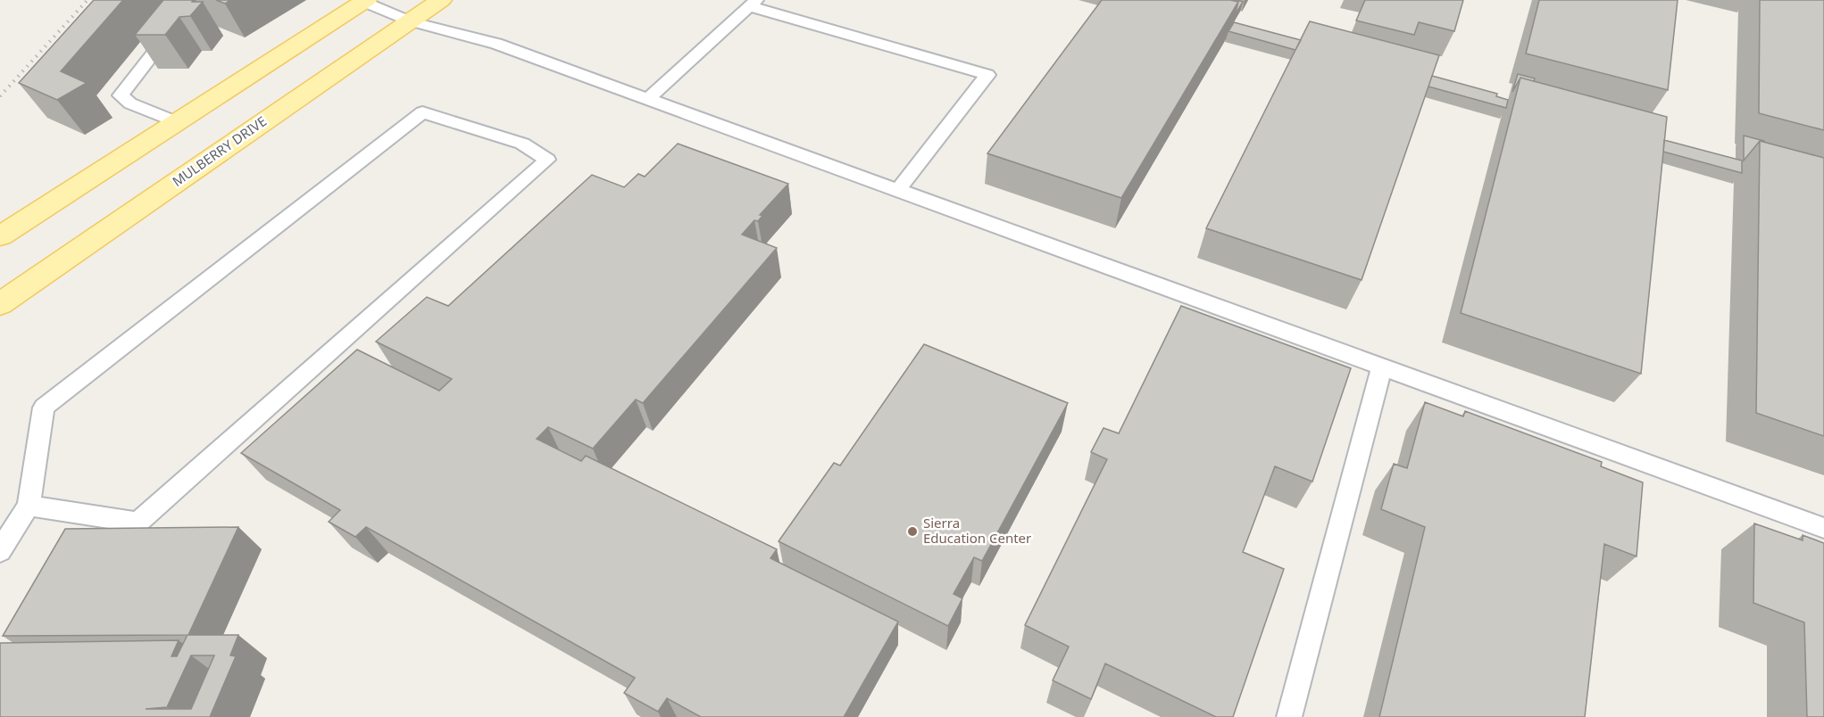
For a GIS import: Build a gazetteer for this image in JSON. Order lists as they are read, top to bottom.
{
  "streets": {
    "main road": ["MULBERRY DRIVE"]
  },
  "places": ["Sierra Education Center"]
}
